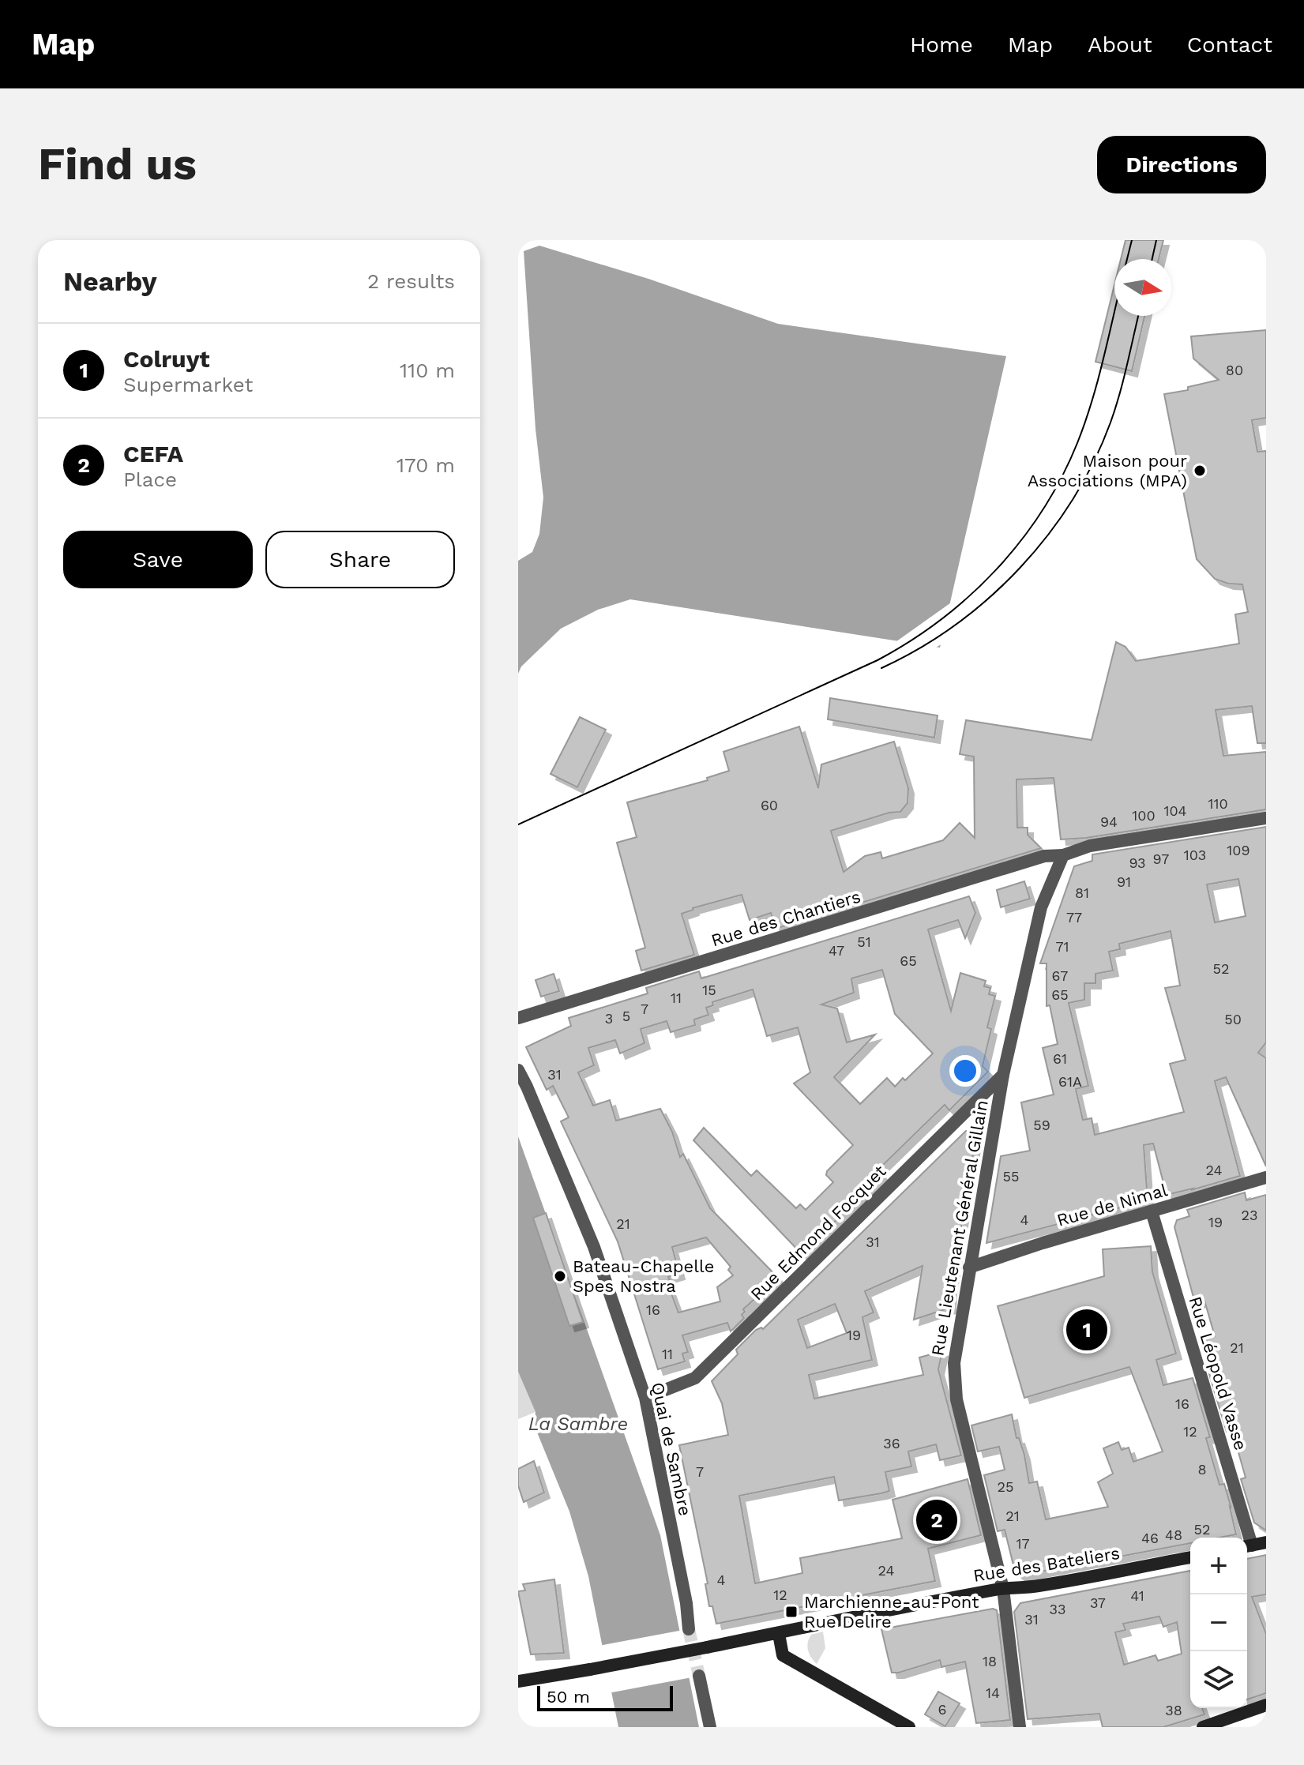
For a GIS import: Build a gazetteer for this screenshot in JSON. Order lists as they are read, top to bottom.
{
  "streets": {
    "main road": ["Rue des Bateliers"],
    "street": [
      "Rue des Chantiers",
      "Rue de Nimal",
      "Rue Lieutenant Général Gillain",
      "Rue Edmond Focquet",
      "Rue Léopold Vasse",
      "Quai de Sambre"
    ]
  },
  "crossings": [
    ["Rue des Chantiers", "Rue Lieutenant Général Gillain"],
    ["Rue de Nimal", "Rue Lieutenant Général Gillain"],
    ["Rue de Nimal", "Rue Léopold Vasse"],
    ["Rue Lieutenant Général Gillain", "Rue Edmond Focquet"],
    ["Rue Lieutenant Général Gillain", "Rue des Bateliers"],
    ["Rue Edmond Focquet", "Quai de Sambre"]
  ],
  "water": ["La Sambre"],
  "places": {
    "other": ["Maison pour Associations (MPA)", "Bateau-Chapelle Spes Nostra"],
    "transit": ["Marchienne-au-Pont Rue Delire"]
  },
  "house_numbers": [
    "80",
    "110",
    "60",
    "104",
    "100",
    "94",
    "109",
    "103",
    "97",
    "93",
    "91",
    "81",
    "77",
    "51",
    "71",
    "47",
    "65",
    "52",
    "67",
    "15",
    "65",
    "11",
    "7",
    "5",
    "3",
    "50",
    "61",
    "31",
    "61A",
    "59",
    "24",
    "55",
    "23",
    "4",
    "19",
    "21",
    "31",
    "16",
    "19",
    "21",
    "11",
    "16",
    "12",
    "36",
    "8",
    "7",
    "25",
    "21",
    "52",
    "48",
    "46",
    "17",
    "24",
    "4",
    "12",
    "41",
    "37",
    "33",
    "31",
    "18",
    "14",
    "6",
    "38"
  ],
  "scale_bar": "50 m",
  "north": "right",
  "page": {
    "header": "Map",
    "nav": [
      "Home",
      "Map",
      "About",
      "Contact"
    ],
    "buttons": [
      "Directions",
      ["Save", "Share"]
    ],
    "title": "Find us",
    "heading": ["Nearby", "2 results"],
    "list": [
      {
        "mark": "1",
        "name": "Colruyt",
        "note": "Supermarket",
        "value": "110 m"
      },
      {
        "mark": "2",
        "name": "CEFA",
        "note": "Place",
        "value": "170 m"
      }
    ],
    "pins": ["1", "2"],
    "map_buttons": ["+", "−"],
    "scale": "50 m"
  }
}
